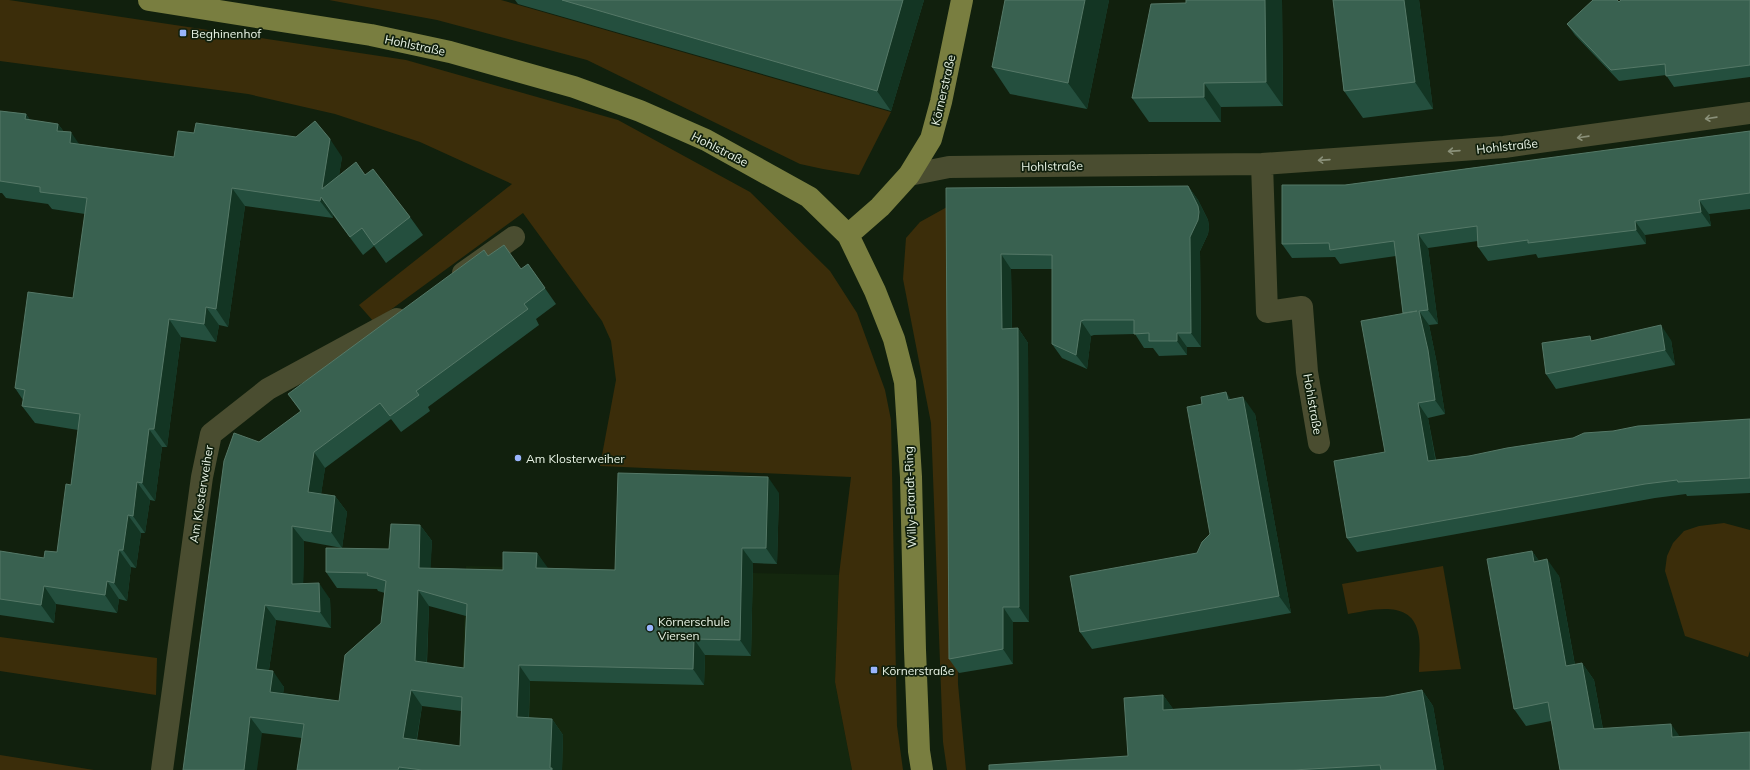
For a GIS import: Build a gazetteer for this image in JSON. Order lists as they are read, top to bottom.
{
  "streets": {
    "main road": ["Hohlstraße", "Körnerstraße", "Willy-Brandt-Ring"],
    "street": ["Am Klosterweiher"]
  },
  "crossings": [
    ["Hohlstraße", "Körnerstraße"],
    ["Hohlstraße", "Willy-Brandt-Ring"]
  ],
  "places": {
    "transit": ["Beghinenhof", "Körnerstraße"],
    "other": ["Am Klosterweiher", "Körnerschule Viersen"]
  }
}
